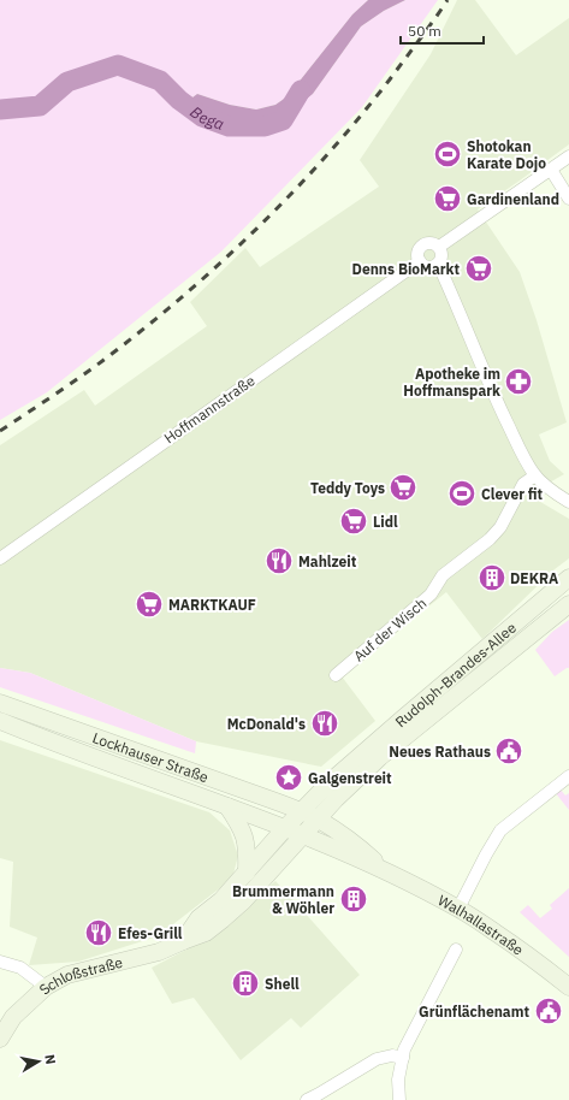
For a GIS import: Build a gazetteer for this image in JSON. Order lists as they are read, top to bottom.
{
  "streets": {
    "main road": [
      "Rudolph-Brandes-Allee",
      "Lockhauser Straße",
      "Walhallastraße",
      "Schloßstraße"
    ],
    "street": ["Hoffmannstraße", "Auf der Wisch"]
  },
  "crossings": [
    ["Rudolph-Brandes-Allee", "Lockhauser Straße"],
    ["Rudolph-Brandes-Allee", "Walhallastraße"],
    ["Rudolph-Brandes-Allee", "Schloßstraße"],
    ["Lockhauser Straße", "Walhallastraße"],
    ["Lockhauser Straße", "Schloßstraße"],
    ["Walhallastraße", "Schloßstraße"]
  ],
  "water": ["Bega"],
  "places": {
    "sports": ["Shotokan Karate Dojo", "Clever fit"],
    "supermarket": [
      "Gardinenland",
      "Denns BioMarkt",
      "Teddy Toys",
      "Lidl",
      "MARKTKAUF"
    ],
    "pharmacy": ["Apotheke im Hoffmanspark"],
    "restaurant": ["Mahlzeit", "McDonald's", "Efes-Grill"],
    "building": ["DEKRA", "Brummermann & Wöhler", "Shell"],
    "public building": ["Neues Rathaus", "Grünflächenamt"],
    "place": ["Galgenstreit"]
  },
  "scale_bar": "50 m",
  "north": "right"
}
